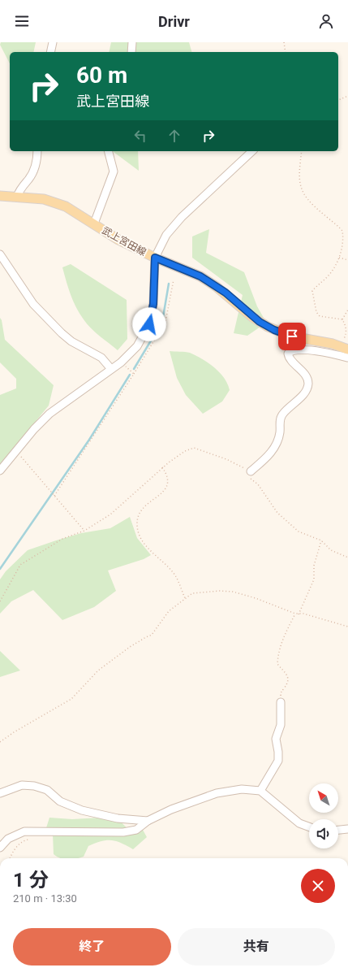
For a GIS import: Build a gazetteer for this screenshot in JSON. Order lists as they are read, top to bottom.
{
  "streets": {
    "main road": ["武上宮田線"]
  },
  "north": "top left",
  "page": {
    "header": "Drivr",
    "turn": ["60 m", "武上宮田線"],
    "heading": ["1 分", "210 m · 13:30"],
    "buttons": ["終了", "共有"]
  }
}
